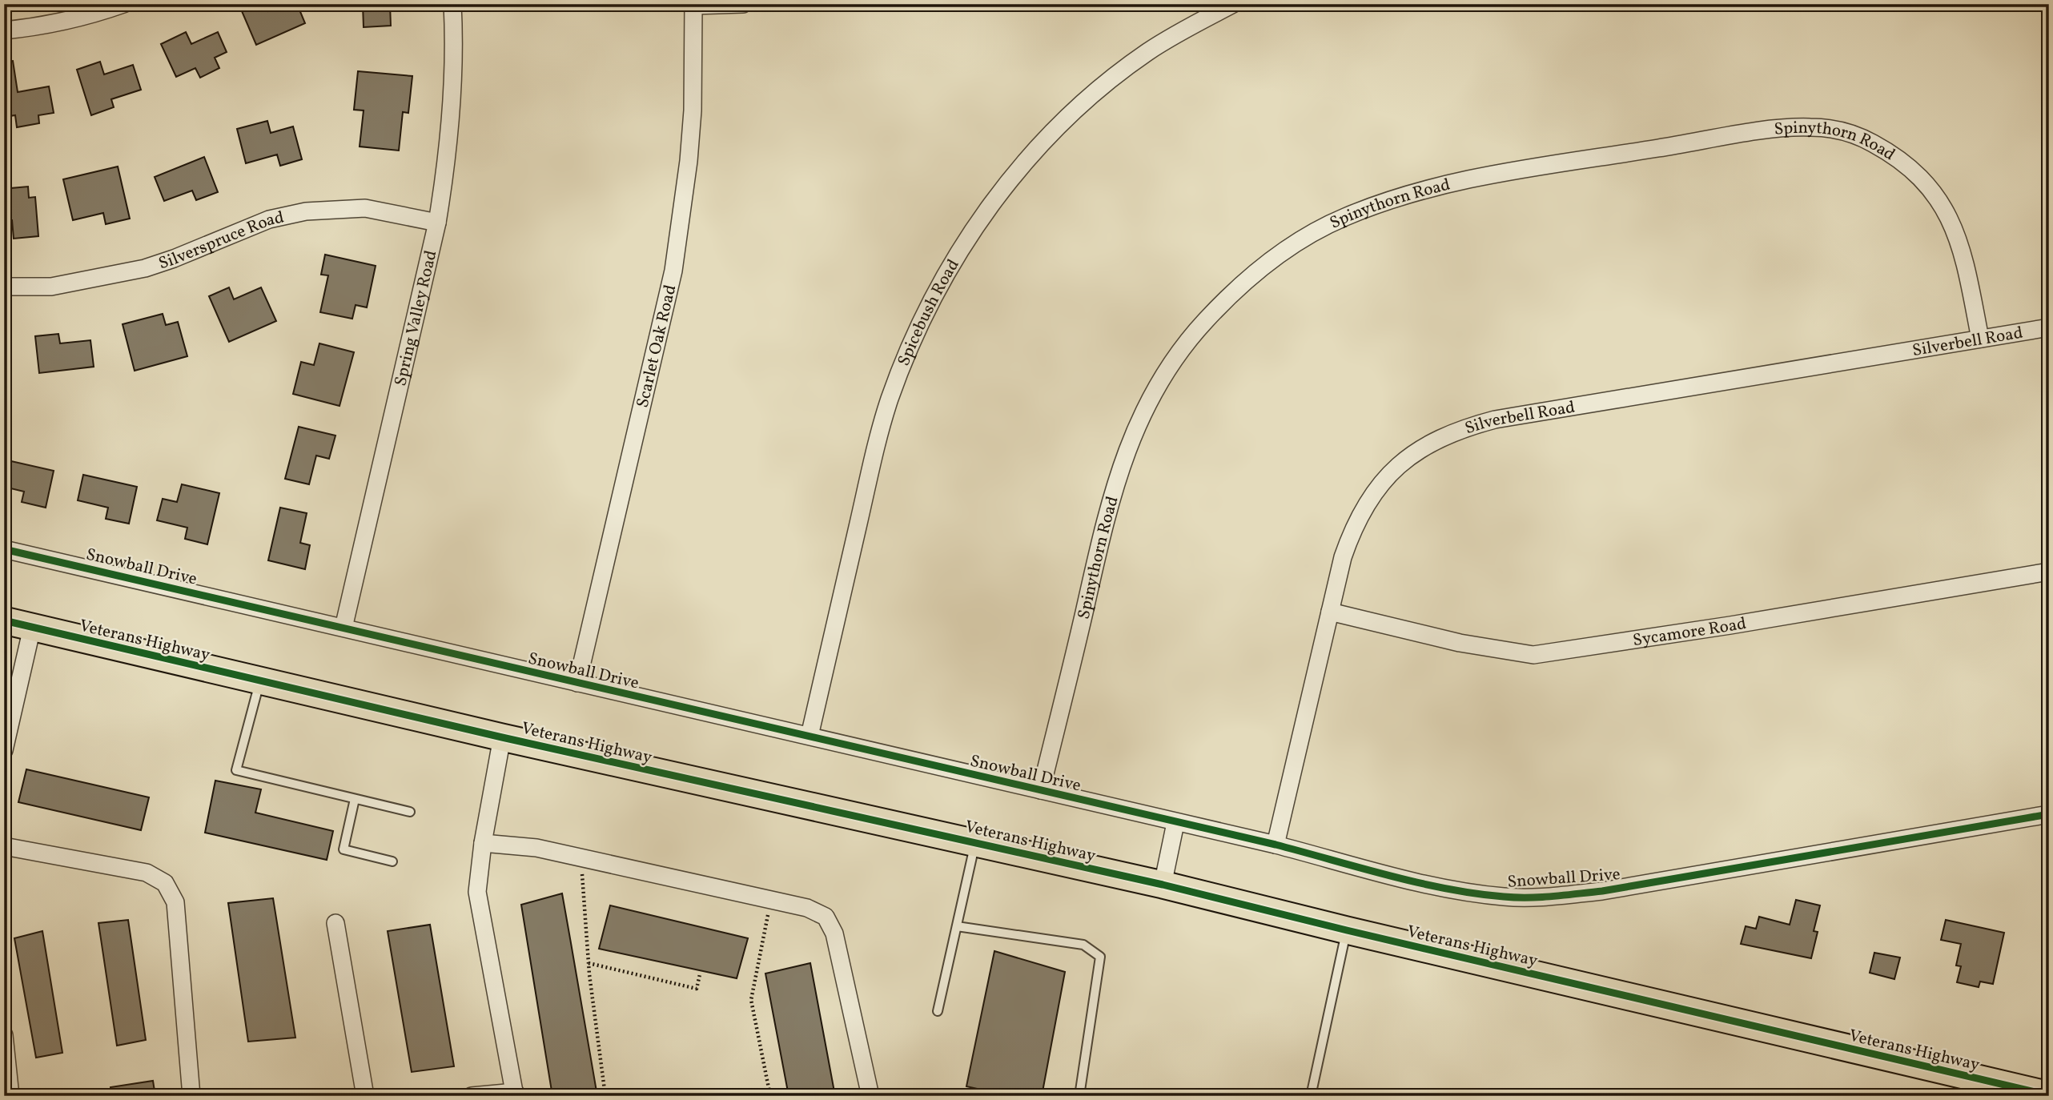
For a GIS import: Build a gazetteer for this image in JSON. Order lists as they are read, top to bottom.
{
  "streets": {
    "main road": ["Veterans Highway"],
    "street": [
      "Spinythorn Road",
      "Silverspruce Road",
      "Spicebush Road",
      "Spring Valley Road",
      "Silverbell Road",
      "Scarlet Oak Road",
      "Snowball Drive",
      "Sycamore Road"
    ]
  },
  "crossings": [
    ["Spinythorn Road", "Silverbell Road"],
    ["Spinythorn Road", "Snowball Drive"],
    ["Silverspruce Road", "Spring Valley Road"],
    ["Spicebush Road", "Snowball Drive"],
    ["Spring Valley Road", "Snowball Drive"],
    ["Silverbell Road", "Snowball Drive"],
    ["Silverbell Road", "Sycamore Road"],
    ["Scarlet Oak Road", "Snowball Drive"]
  ]
}
